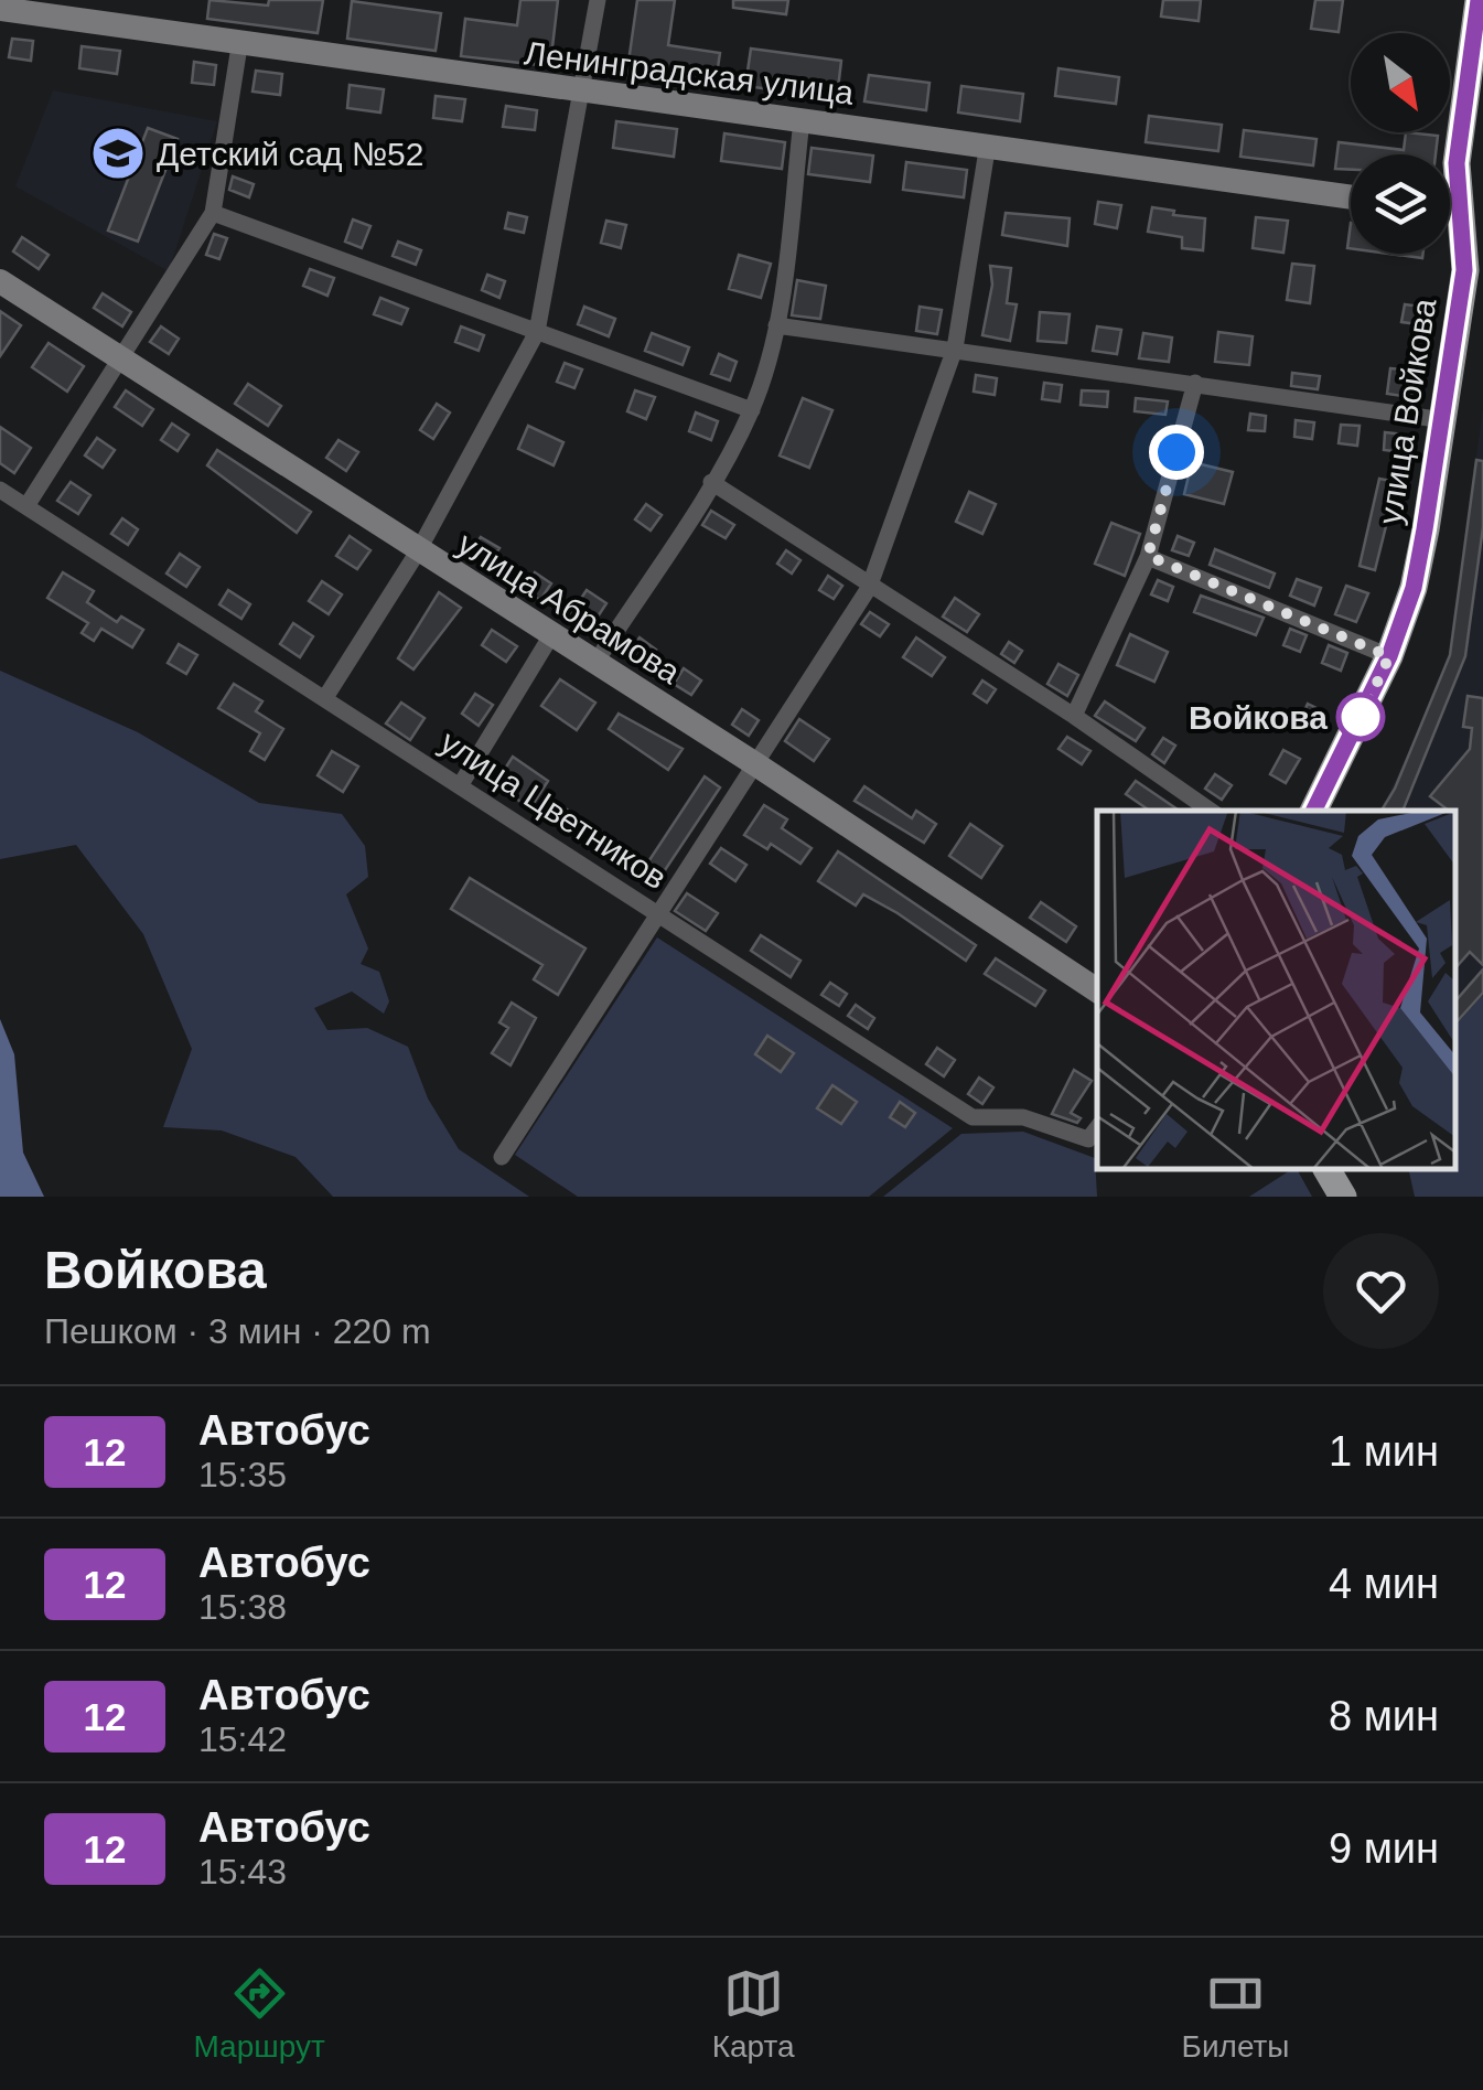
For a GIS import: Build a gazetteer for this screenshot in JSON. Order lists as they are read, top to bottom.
{
  "streets": {
    "main road": ["улица Войкова"],
    "street": ["Ленинградская улица", "улица Абрамова", "улица Цветников"]
  },
  "places": {
    "school or university": ["Детский сад №52"],
    "other": ["Войкова"]
  },
  "lines": ["bus line 12"],
  "north": "bottom right",
  "page": {
    "heading": ["Войкова", "Пешком · 3 мин · 220 m"],
    "list": [
      {
        "mark": "12",
        "name": "Автобус",
        "note": "15:35",
        "value": "1 мин"
      },
      {
        "mark": "12",
        "name": "Автобус",
        "note": "15:38",
        "value": "4 мин"
      },
      {
        "mark": "12",
        "name": "Автобус",
        "note": "15:42",
        "value": "8 мин"
      },
      {
        "mark": "12",
        "name": "Автобус",
        "note": "15:43",
        "value": "9 мин"
      }
    ],
    "tabs": ["Маршрут", "Карта", "Билеты"]
  }
}
